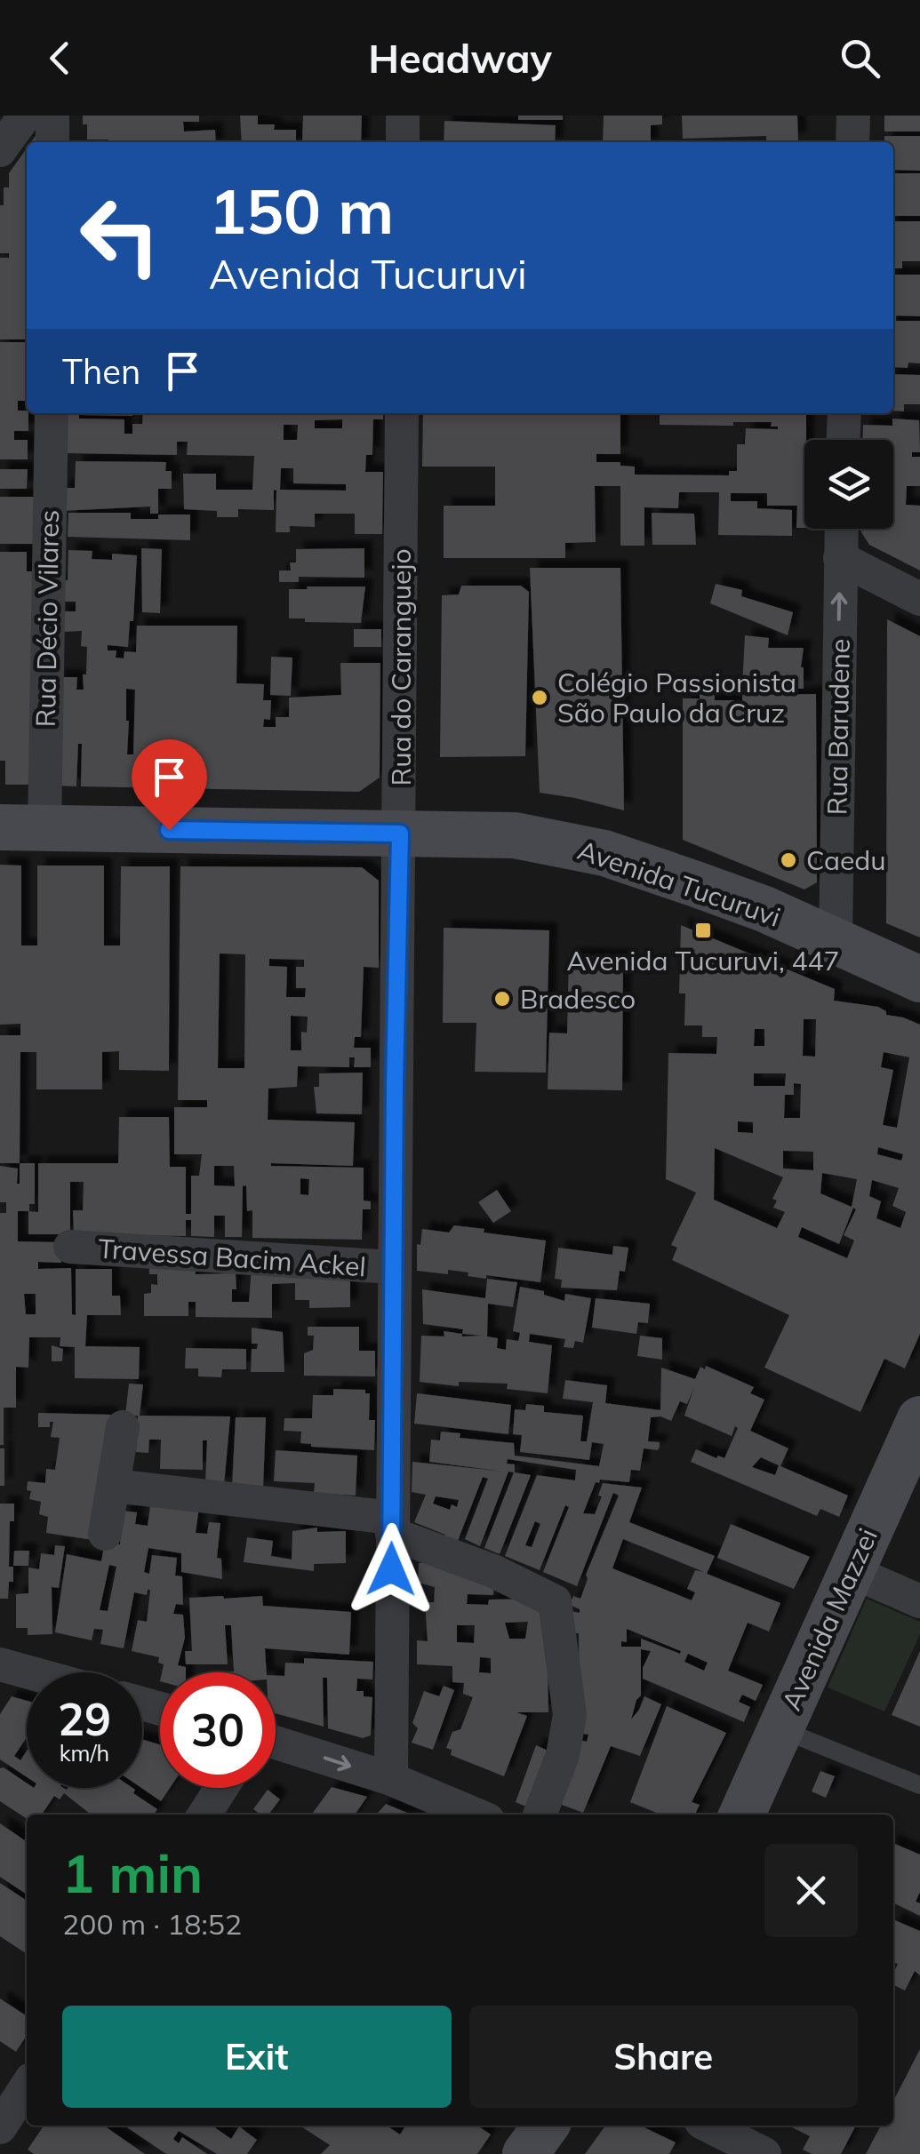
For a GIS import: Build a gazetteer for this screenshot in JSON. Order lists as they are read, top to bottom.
{
  "streets": {
    "main road": ["Avenida Tucuruvi", "Avenida Mazzei"],
    "street": [
      "Rua Décio Vilares",
      "Rua do Caranguejo",
      "Rua Barudene",
      "Travessa Bacim Ackel"
    ]
  },
  "crossings": [
    ["Rua Décio Vilares", "Avenida Tucuruvi"],
    ["Rua do Caranguejo", "Avenida Tucuruvi"],
    ["Rua do Caranguejo", "Travessa Bacim Ackel"],
    ["Rua Barudene", "Avenida Tucuruvi"]
  ],
  "one_way": ["Rua Barudene"],
  "places": {
    "other": ["Colégio Passionista São Paulo da Cruz", "Caedu", "Bradesco"],
    "transit": ["Avenida Tucuruvi, 447"]
  },
  "page": {
    "header": "Headway",
    "turn": ["150 m", "Avenida Tucuruvi"],
    "then": "Then",
    "speed": "29 km/h",
    "limit": "30",
    "heading": ["1 min", "200 m · 18:52"],
    "buttons": ["Exit", "Share"]
  }
}
